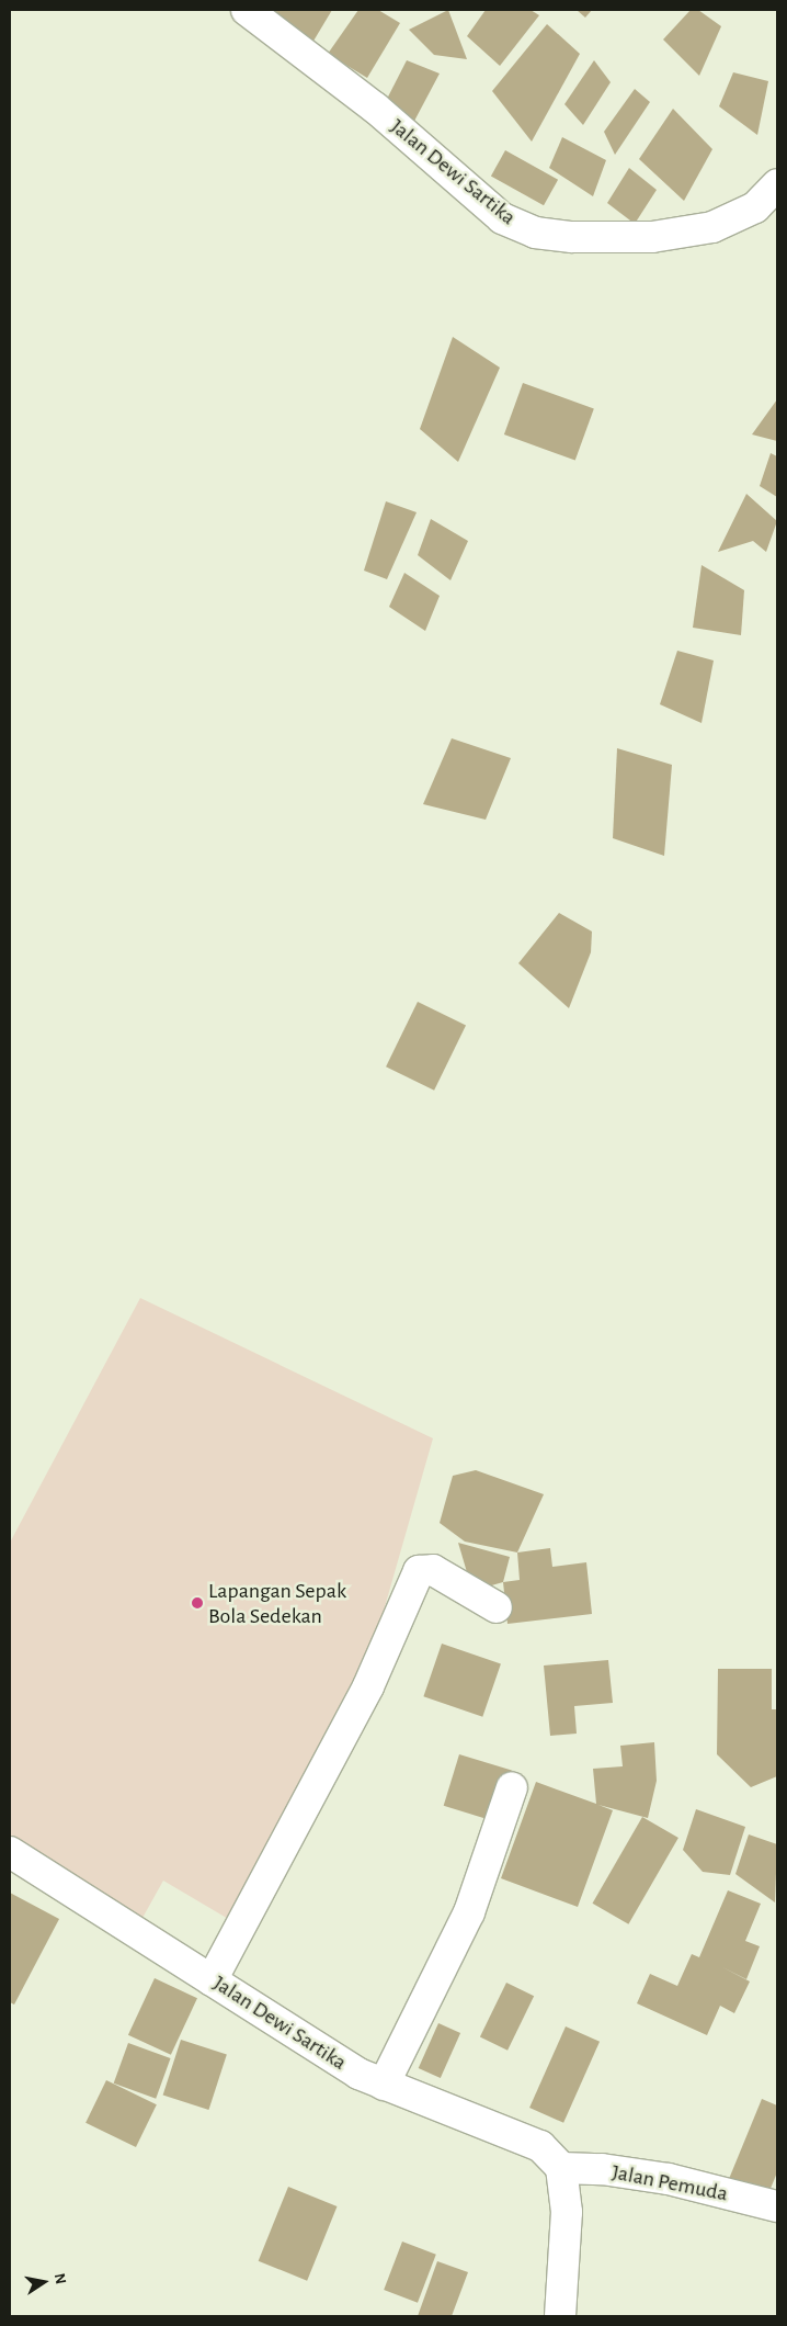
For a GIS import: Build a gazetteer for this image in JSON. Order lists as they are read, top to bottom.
{
  "streets": {
    "street": ["Jalan Dewi Sartika", "Jalan Pemuda"]
  },
  "crossings": [
    ["Jalan Dewi Sartika", "Jalan Pemuda"]
  ],
  "places": ["Lapangan Sepak Bola Sedekan"],
  "north": "right"
}
